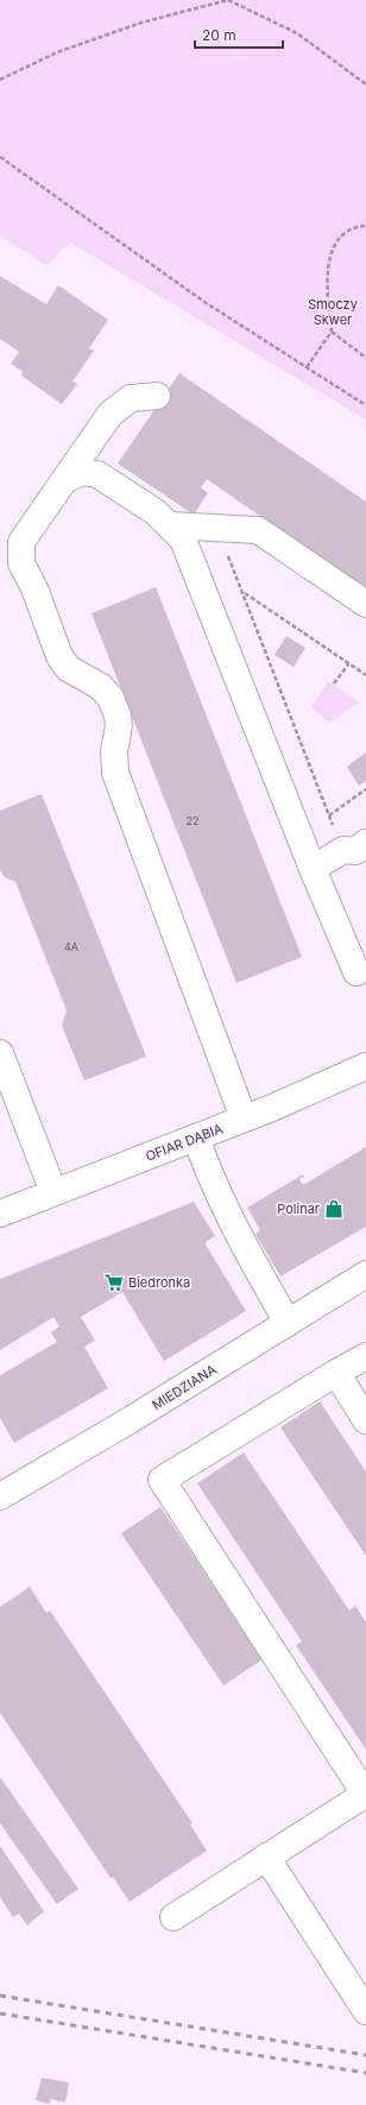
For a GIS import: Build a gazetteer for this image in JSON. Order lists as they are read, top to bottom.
{
  "streets": {
    "street": ["OFIAR DĄBIA", "MIEDZIANA"]
  },
  "parks": ["Smoczy Skwer"],
  "places": {
    "shop": ["Polinar"],
    "supermarket": ["Biedronka"]
  },
  "house_numbers": ["22", "4A"],
  "scale_bar": "20 m"
}
